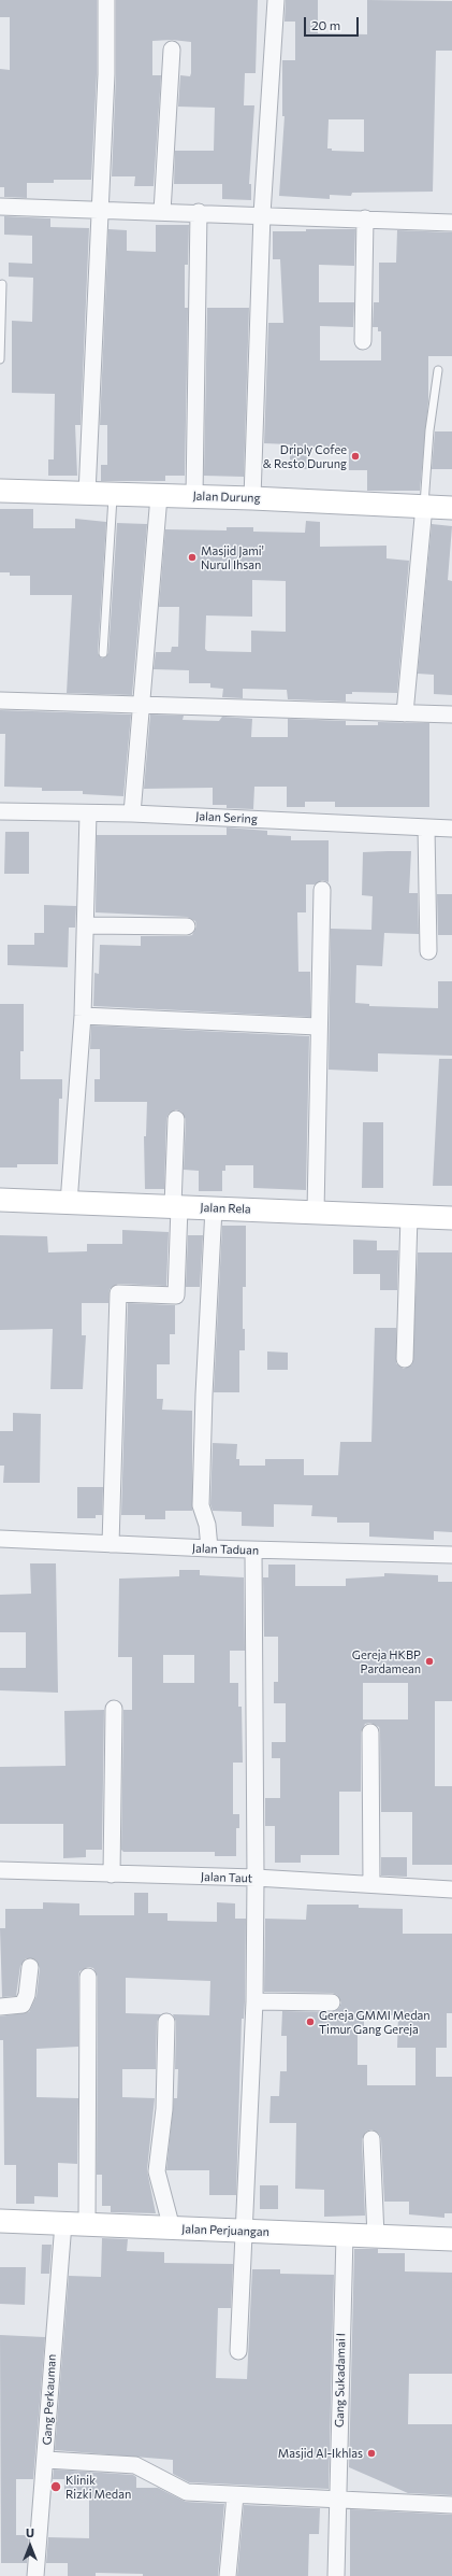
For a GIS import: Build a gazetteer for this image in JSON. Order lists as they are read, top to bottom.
{
  "streets": {
    "street": [
      "Jalan Durung",
      "Jalan Sering",
      "Jalan Rela",
      "Jalan Taduan",
      "Jalan Taut",
      "Jalan Perjuangan",
      "Gang Sukadamai I",
      "Gang Perkauman"
    ]
  },
  "crossings": [
    ["Jalan Perjuangan", "Gang Sukadamai I"],
    ["Jalan Perjuangan", "Gang Perkauman"]
  ],
  "places": [
    "Driply Cofee & Resto Durung",
    "Masjid Jami' Nurul Ihsan",
    "Gereja HKBP Pardamean",
    "Gereja GMMI Medan Timur Gang Gereja",
    "Masjid Al-Ikhlas",
    "Klinik Rizki Medan"
  ],
  "scale_bar": "20 m",
  "north": "top"
}
